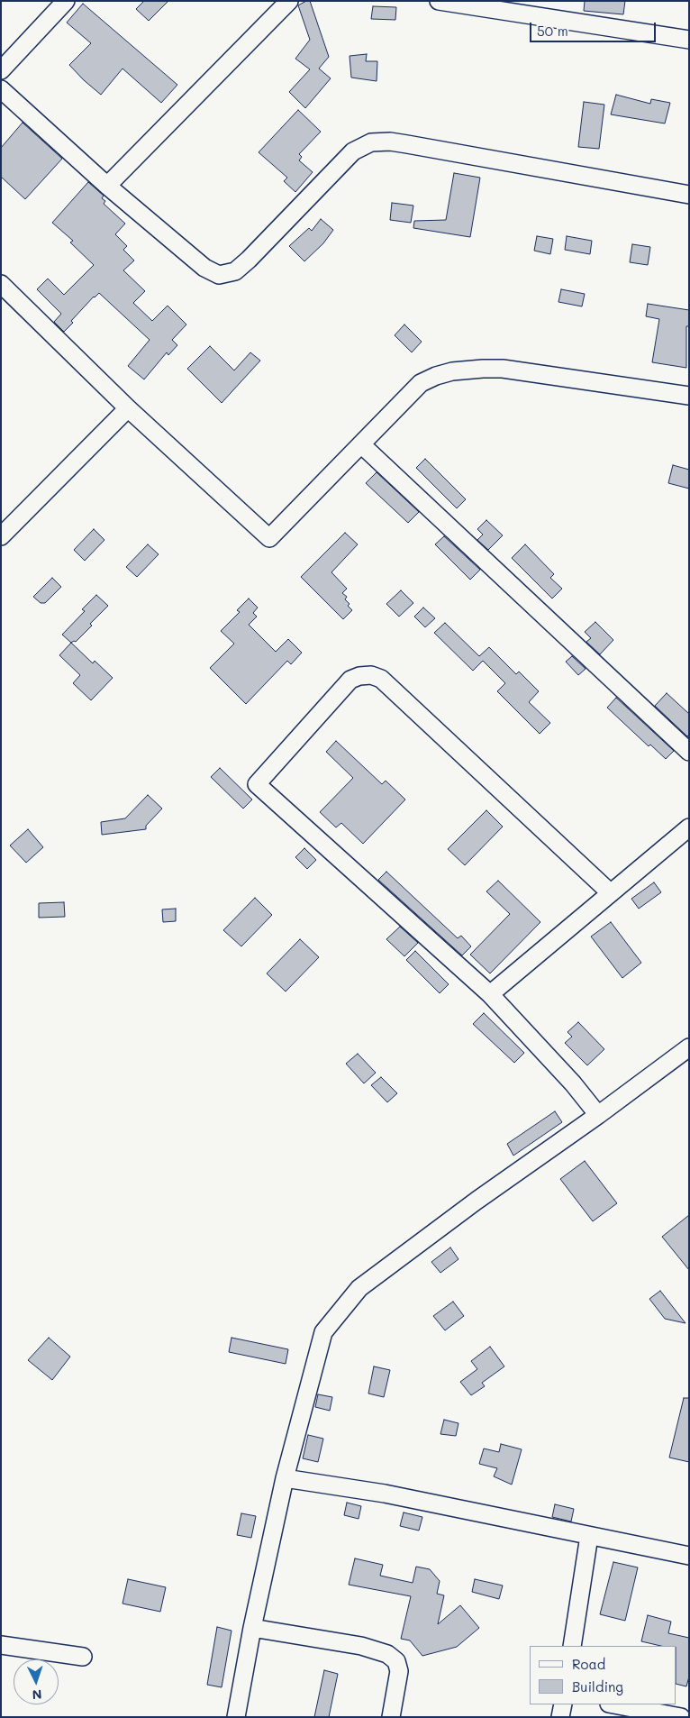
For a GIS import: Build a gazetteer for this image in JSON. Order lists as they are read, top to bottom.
{
  "legend": ["Road", "Building"],
  "scale_bar": "50 m",
  "north": "bottom"
}
